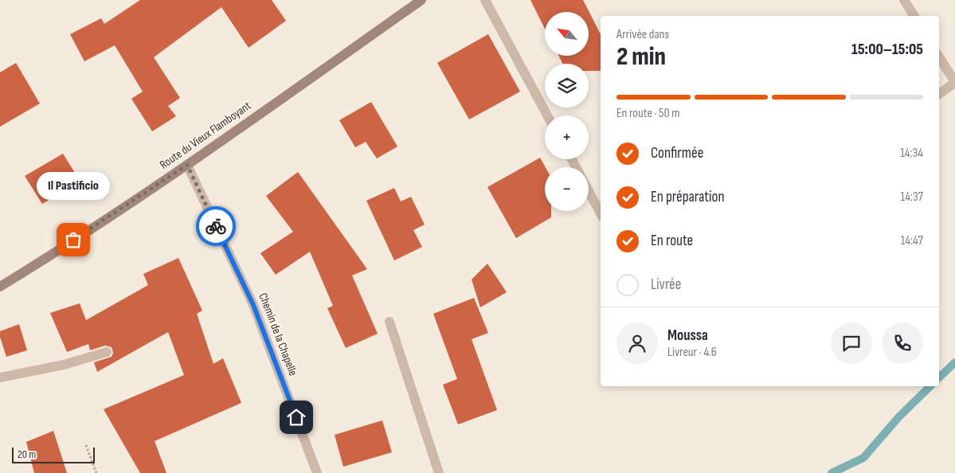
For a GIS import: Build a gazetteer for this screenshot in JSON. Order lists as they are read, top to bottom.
{
  "streets": {
    "main road": ["Route du Vieux Flamboyant"],
    "street": ["Chemin de la Chapelle"]
  },
  "crossings": [
    ["Route du Vieux Flamboyant", "Chemin de la Chapelle"]
  ],
  "places": ["Il Pastificio"],
  "scale_bar": "20 m",
  "north": "top left",
  "page": {
    "map_buttons": ["+", "−"],
    "heading": ["2 min", "Arrivée dans", "15:00–15:05"],
    "panel": ["Moussa", "Livreur · 4.6"],
    "bar": "En route · 50 m",
    "list": [
      ["Confirmée", "14:34"],
      ["En préparation", "14:37"],
      ["En route", "14:47"],
      "Livrée"
    ],
    "bubble": "Il Pastificio",
    "scale": "20 m"
  }
}
